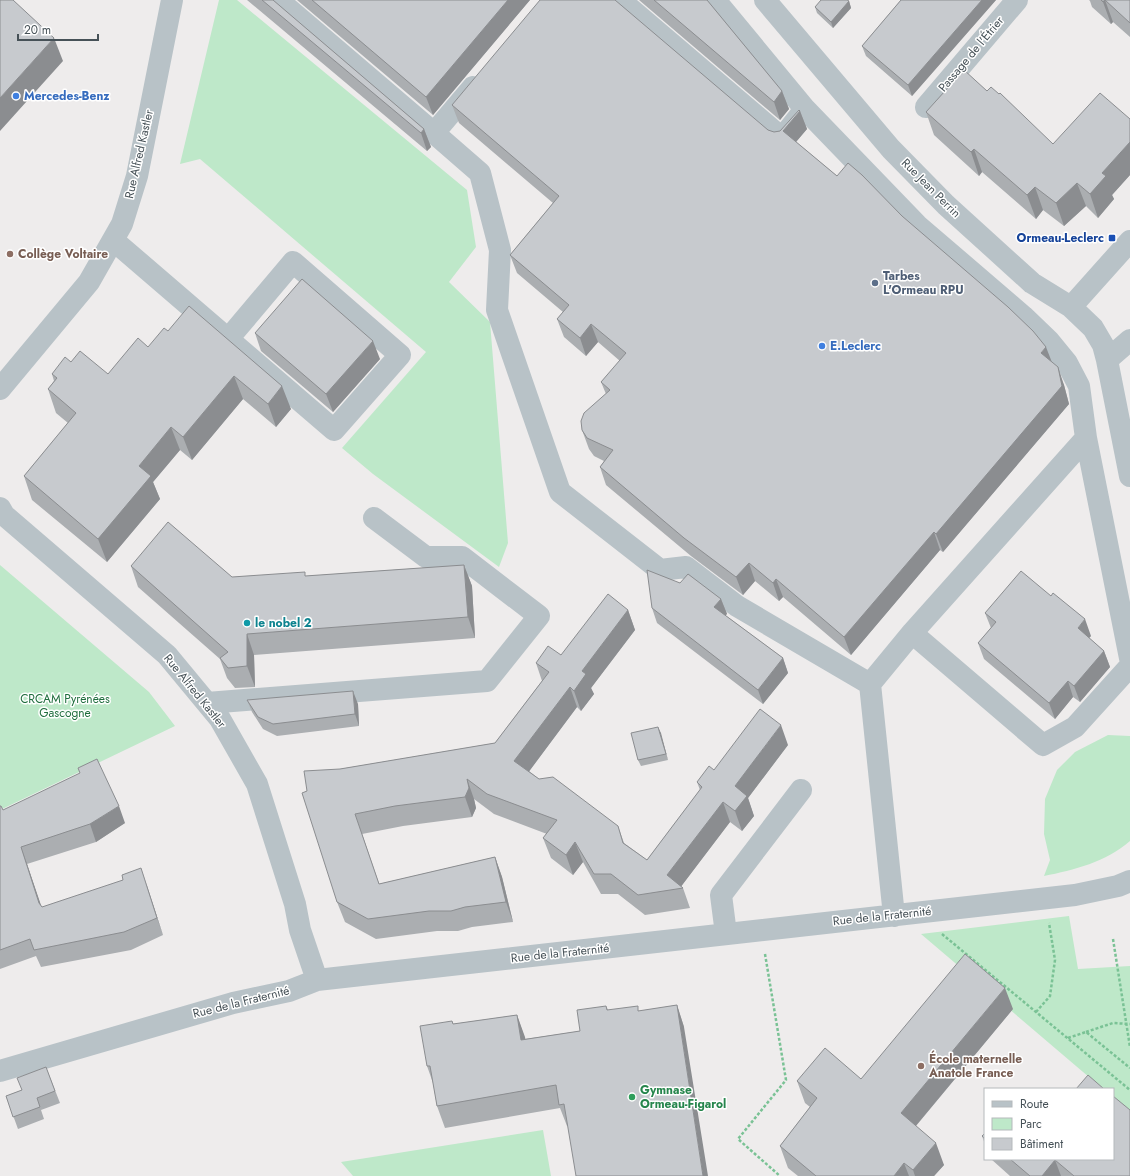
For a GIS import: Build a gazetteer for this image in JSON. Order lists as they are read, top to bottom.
{
  "streets": {
    "street": [
      "Passage de l'Étrier",
      "Rue Alfred Kastler",
      "Rue Jean Perrin",
      "Rue de la Fraternité"
    ]
  },
  "crossings": [
    ["Rue Alfred Kastler", "Rue de la Fraternité"]
  ],
  "parks": ["CRCAM Pyrénées Gascogne"],
  "places": {
    "other": [
      "Mercedes-Benz",
      "Collège Voltaire",
      "Tarbes L'Ormeau RPU",
      "E.Leclerc",
      "le nobel 2",
      "École maternelle Anatole France",
      "Gymnase Ormeau-Figarol"
    ],
    "transit": ["Ormeau-Leclerc"]
  },
  "legend": ["Route", "Parc", "Bâtiment"],
  "scale_bar": "20 m"
}
